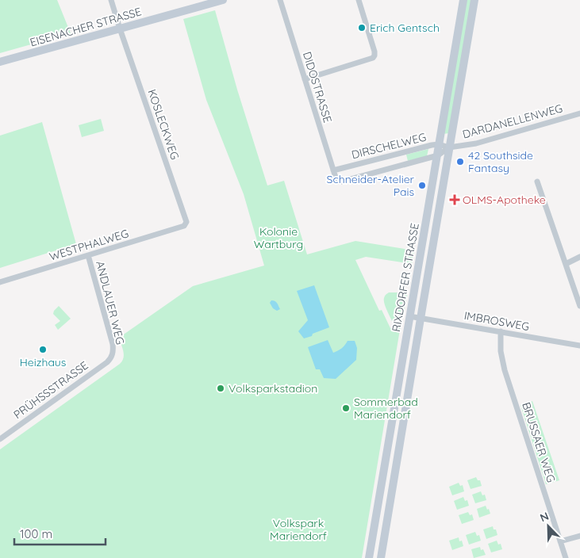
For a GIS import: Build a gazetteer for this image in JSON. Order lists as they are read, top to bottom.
{
  "streets": {
    "street": [
      "EISENACHER STRASSE",
      "DIDOSTRASSE",
      "DARDANELLENWEG",
      "KOSLECKWEG",
      "DIRSCHELWEG",
      "WESTPHALWEG",
      "RIXDORFER STRASSE",
      "ANDLAUER WEG",
      "IMBROSWEG",
      "PRÜHSSSTRASSE",
      "BRUSSAER WEG"
    ]
  },
  "crossings": [
    ["EISENACHER STRASSE", "KOSLECKWEG"],
    ["DIDOSTRASSE", "DIRSCHELWEG"],
    ["DARDANELLENWEG", "DIRSCHELWEG"],
    ["DARDANELLENWEG", "RIXDORFER STRASSE"],
    ["KOSLECKWEG", "WESTPHALWEG"],
    ["DIRSCHELWEG", "RIXDORFER STRASSE"],
    ["WESTPHALWEG", "ANDLAUER WEG"],
    ["RIXDORFER STRASSE", "IMBROSWEG"],
    ["ANDLAUER WEG", "PRÜHSSSTRASSE"],
    ["IMBROSWEG", "BRUSSAER WEG"]
  ],
  "parks": ["Kolonie Wartburg", "Volkspark Mariendorf"],
  "places": {
    "other": [
      "Erich Gentsch",
      "42 Southside Fantasy",
      "Schneider-Atelier Pais",
      "Heizhaus",
      "Volksparkstadion",
      "Sommerbad Mariendorf"
    ],
    "health": ["OLMS-Apotheke"]
  },
  "scale_bar": "100 m",
  "north": "top left"
}
